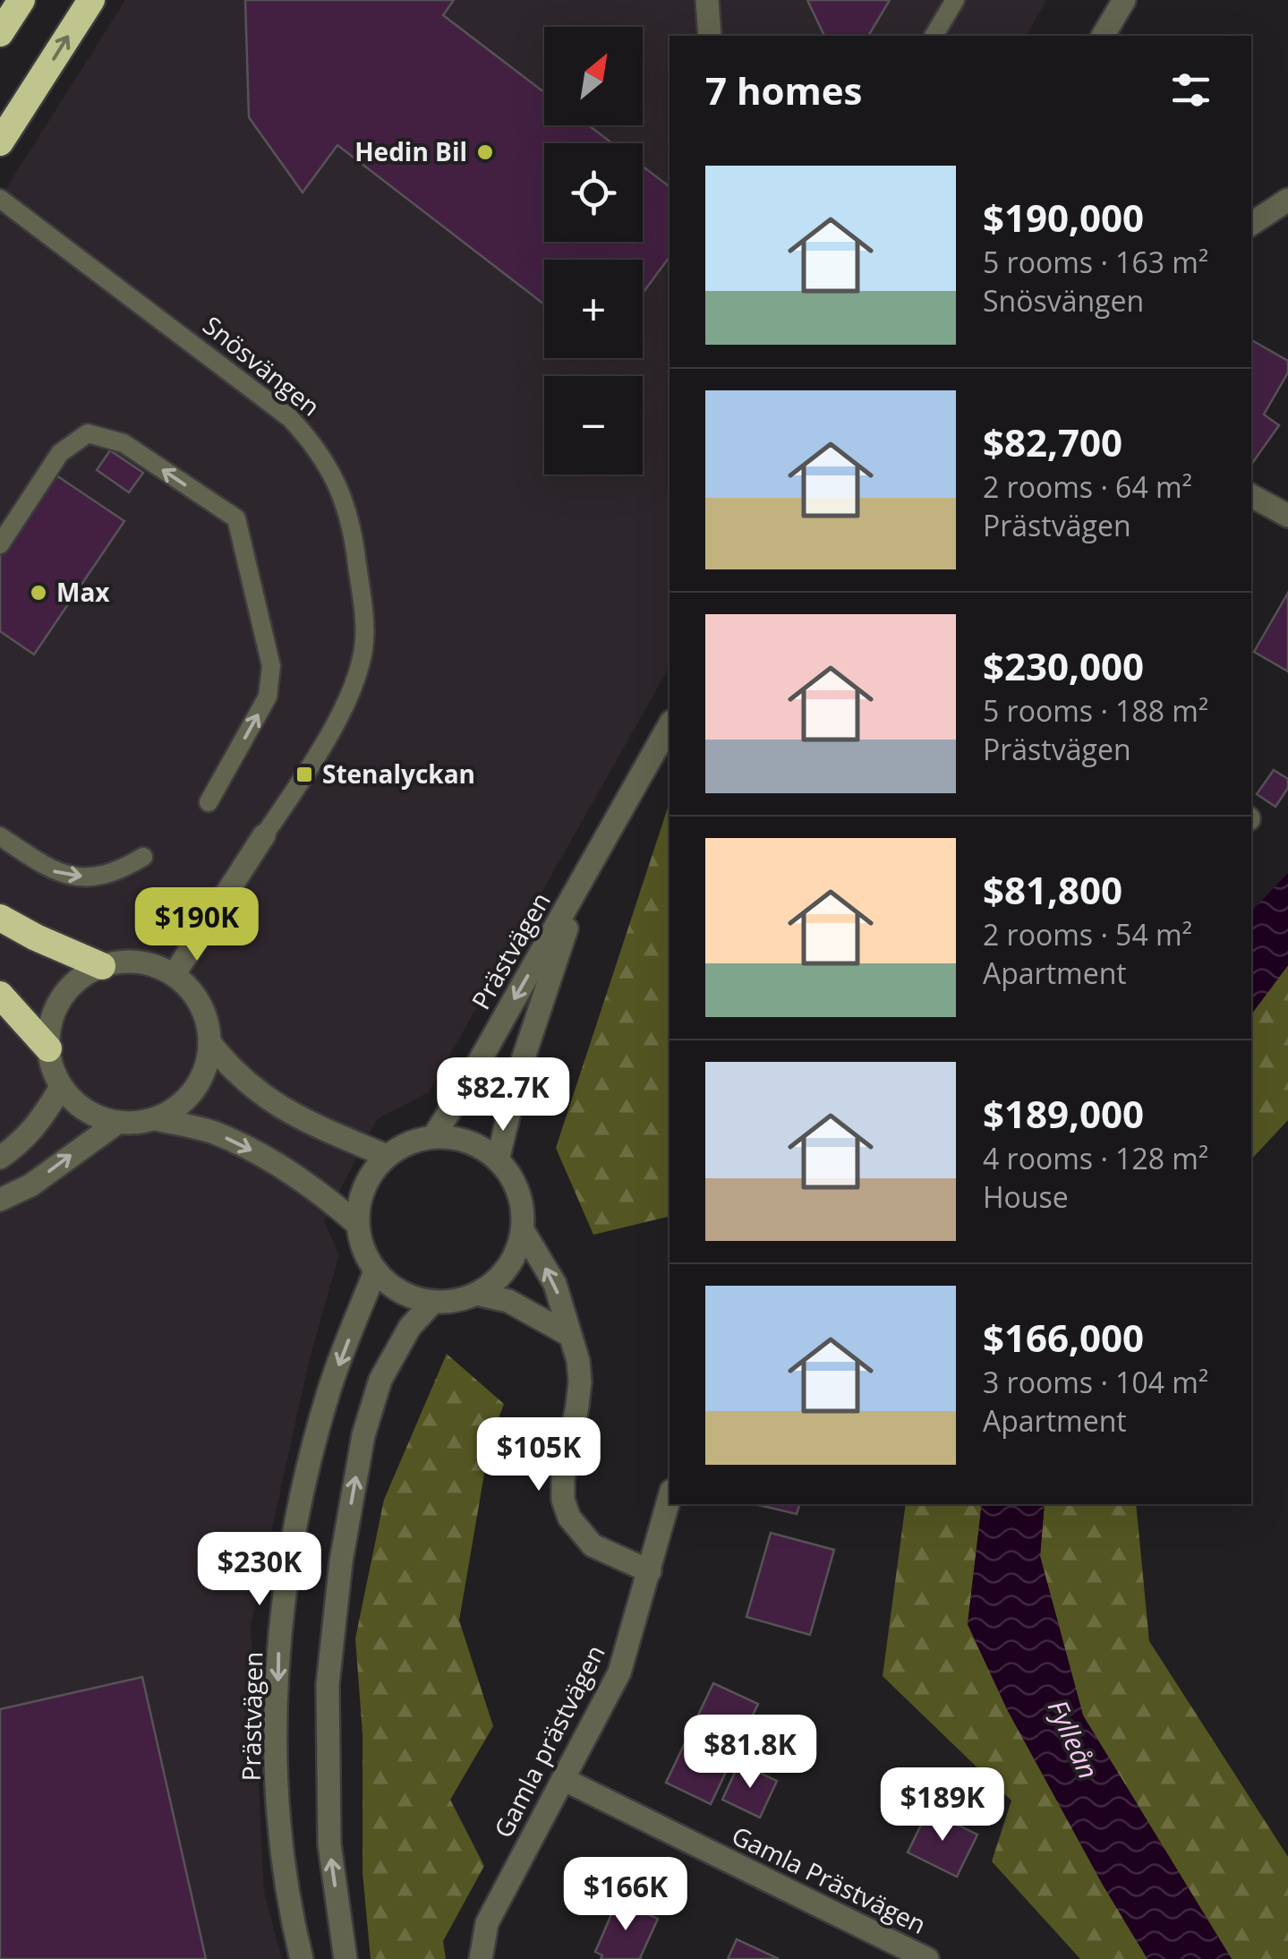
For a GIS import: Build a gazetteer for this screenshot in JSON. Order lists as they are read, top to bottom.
{
  "streets": {
    "street": [
      "Snösvängen",
      "Prästvägen",
      "Gamla prästvägen",
      "Gamla Prästvägen"
    ]
  },
  "crossings": [
    ["Gamla prästvägen", "Gamla Prästvägen"]
  ],
  "water": ["Fylleån"],
  "places": {
    "other": ["Hedin Bil", "Max"],
    "transit": ["Stenalyckan"]
  },
  "north": "top right",
  "page": {
    "map_buttons": ["+", "−"],
    "heading": "7 homes",
    "list": [
      {
        "name": "$190,000",
        "note": "5 rooms · 163 m² · Snösvängen"
      },
      {
        "name": "$82,700",
        "note": "2 rooms · 64 m² · Prästvägen"
      },
      {
        "name": "$230,000",
        "note": "5 rooms · 188 m² · Prästvägen"
      },
      {
        "name": "$81,800",
        "note": "2 rooms · 54 m² · Apartment"
      },
      {
        "name": "$189,000",
        "note": "4 rooms · 128 m² · House"
      },
      {
        "name": "$166,000",
        "note": "3 rooms · 104 m² · Apartment"
      }
    ],
    "price": [
      "$190K",
      "$82.7K",
      "$105K",
      "$230K",
      "$81.8K",
      "$189K",
      "$166K"
    ]
  }
}
